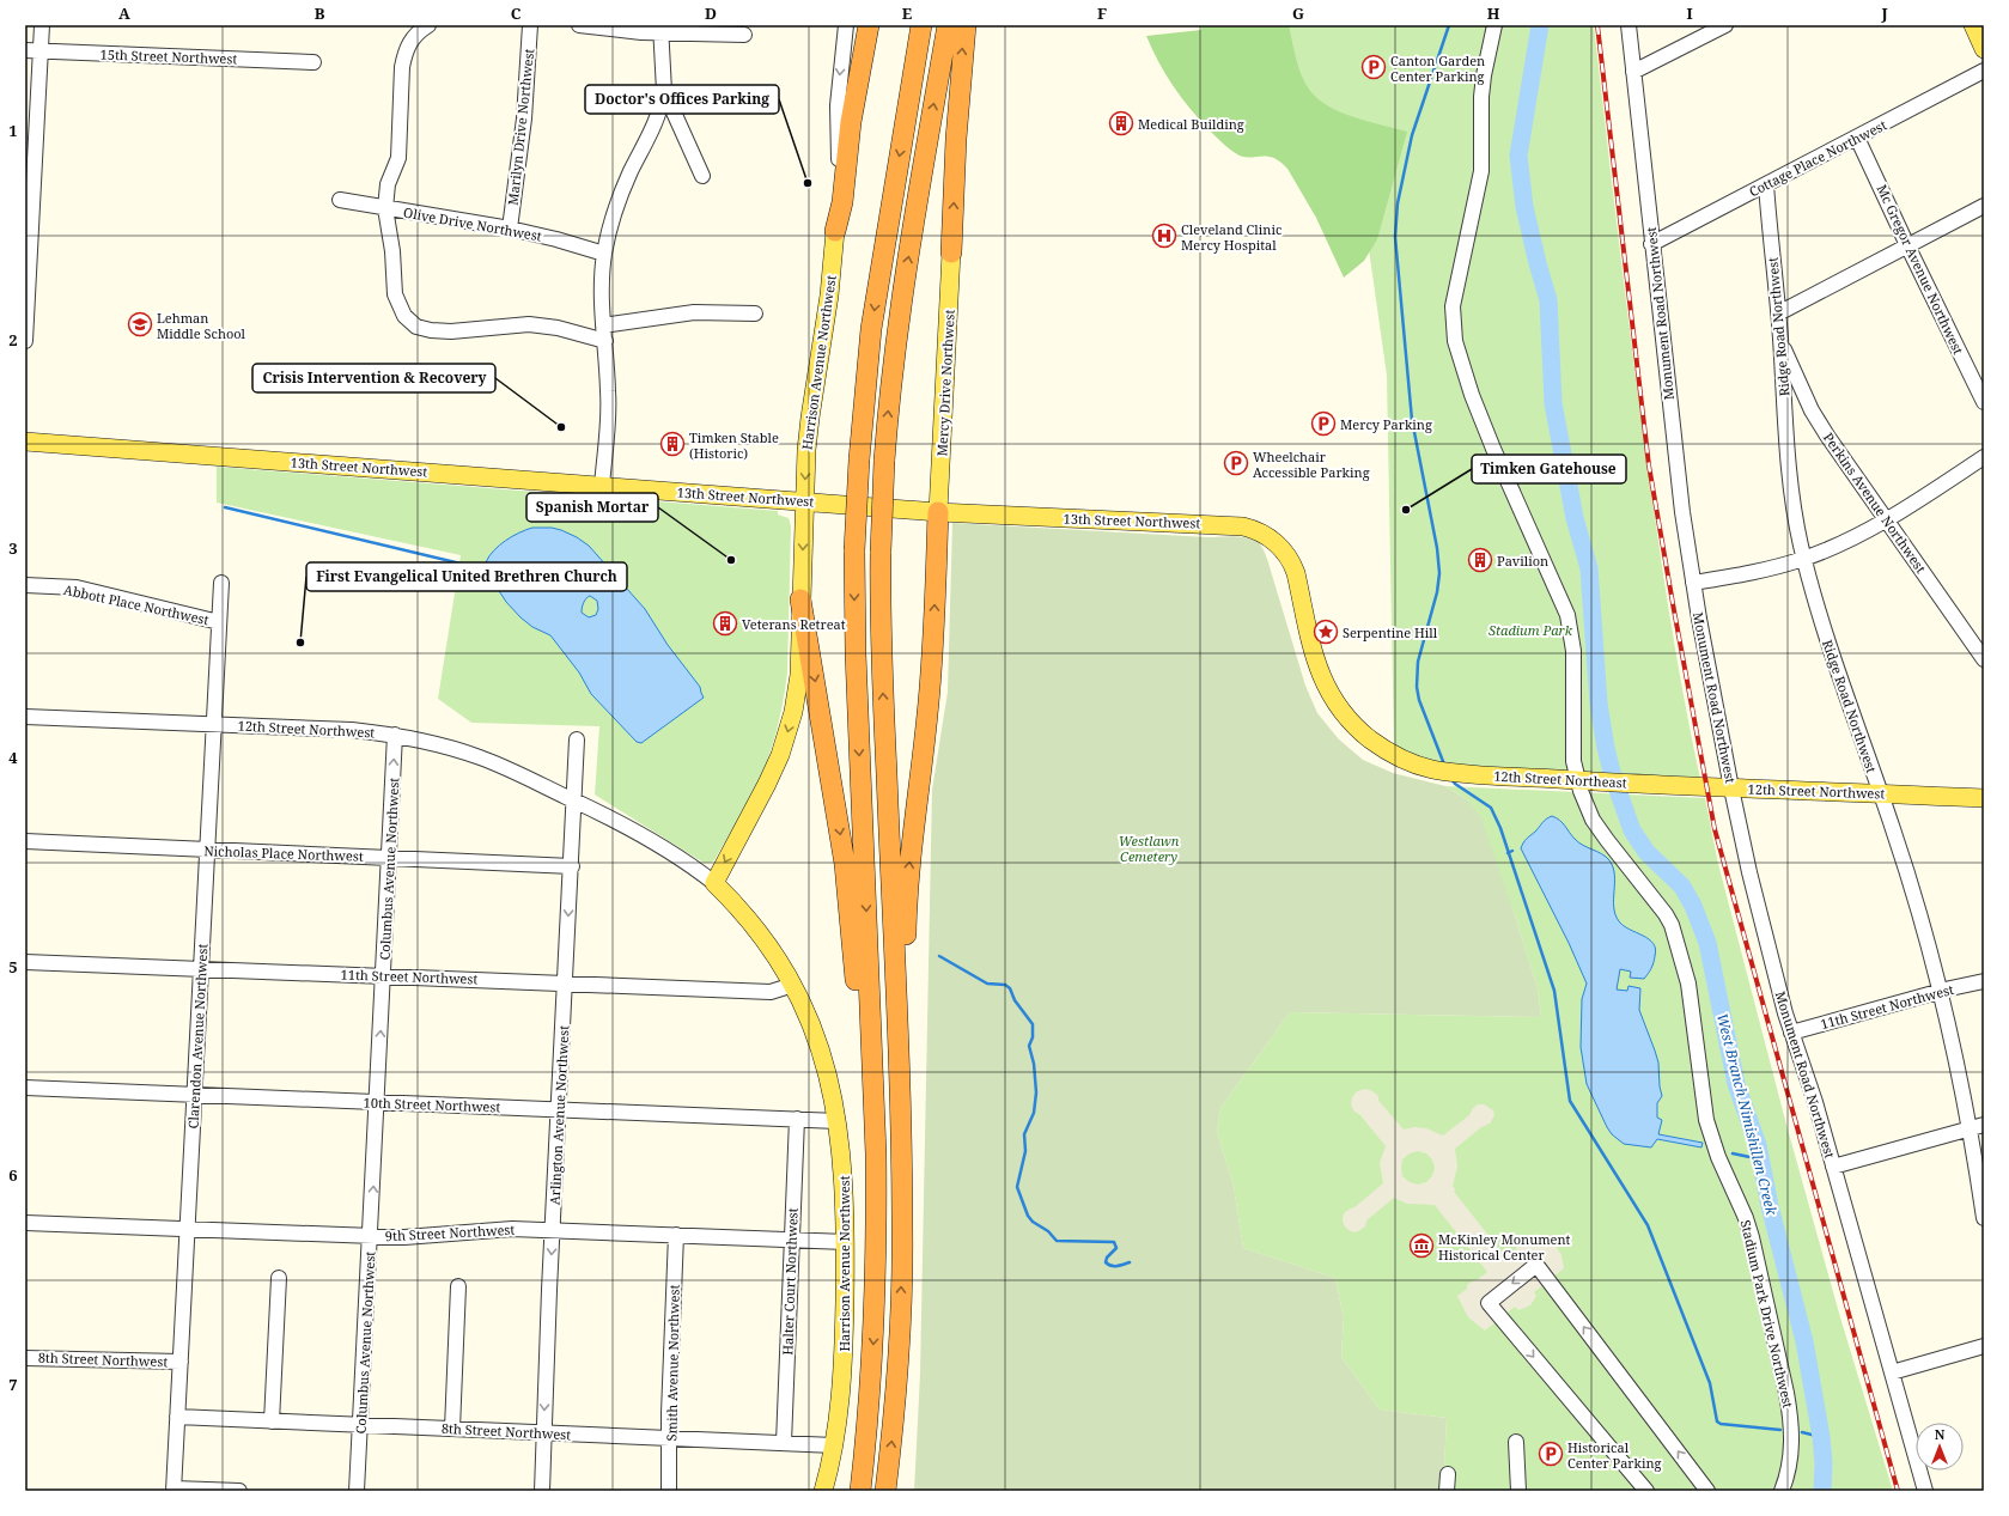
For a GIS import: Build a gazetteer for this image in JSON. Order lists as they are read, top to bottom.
{
  "streets": {
    "main road": [
      "Harrison Avenue Northwest",
      "Mercy Drive Northwest",
      "13th Street Northwest",
      "12th Street Northwest",
      "12th Street Northeast"
    ],
    "street": [
      "15th Street Northwest",
      "Marilyn Drive Northwest",
      "Cottage Place Northwest",
      "Olive Drive Northwest",
      "Mc Gregor Avenue Northwest",
      "Monument Road Northwest",
      "Ridge Road Northwest",
      "Perkins Avenue Northwest",
      "Abbott Place Northwest",
      "Nicholas Place Northwest",
      "Columbus Avenue Northwest",
      "11th Street Northwest",
      "Clarendon Avenue Northwest",
      "10th Street Northwest",
      "Arlington Avenue Northwest",
      "9th Street Northwest",
      "Halter Court Northwest",
      "Stadium Park Drive Northwest",
      "8th Street Northwest",
      "Smith Avenue Northwest"
    ]
  },
  "crossings": [
    ["Marilyn Drive Northwest", "Olive Drive Northwest"],
    ["Cottage Place Northwest", "Mc Gregor Avenue Northwest"],
    ["Cottage Place Northwest", "Monument Road Northwest"],
    ["Cottage Place Northwest", "Ridge Road Northwest"],
    ["Monument Road Northwest", "12th Street Northwest"],
    ["Monument Road Northwest", "11th Street Northwest"],
    ["Ridge Road Northwest", "Perkins Avenue Northwest"],
    ["Ridge Road Northwest", "12th Street Northwest"],
    ["Ridge Road Northwest", "11th Street Northwest"],
    ["Harrison Avenue Northwest", "13th Street Northwest"],
    ["Harrison Avenue Northwest", "12th Street Northwest"],
    ["Harrison Avenue Northwest", "11th Street Northwest"],
    ["Harrison Avenue Northwest", "10th Street Northwest"],
    ["Harrison Avenue Northwest", "9th Street Northwest"],
    ["Harrison Avenue Northwest", "8th Street Northwest"],
    ["Mercy Drive Northwest", "13th Street Northwest"],
    ["13th Street Northwest", "12th Street Northeast"],
    ["Abbott Place Northwest", "Clarendon Avenue Northwest"],
    ["12th Street Northwest", "12th Street Northeast"],
    ["12th Street Northwest", "Columbus Avenue Northwest"],
    ["12th Street Northwest", "Clarendon Avenue Northwest"],
    ["12th Street Northwest", "Arlington Avenue Northwest"],
    ["12th Street Northeast", "Stadium Park Drive Northwest"],
    ["Nicholas Place Northwest", "Columbus Avenue Northwest"],
    ["Nicholas Place Northwest", "Clarendon Avenue Northwest"],
    ["Nicholas Place Northwest", "Arlington Avenue Northwest"],
    ["Columbus Avenue Northwest", "11th Street Northwest"],
    ["Columbus Avenue Northwest", "10th Street Northwest"],
    ["Columbus Avenue Northwest", "9th Street Northwest"],
    ["Columbus Avenue Northwest", "8th Street Northwest"],
    ["11th Street Northwest", "Clarendon Avenue Northwest"],
    ["11th Street Northwest", "Arlington Avenue Northwest"],
    ["Clarendon Avenue Northwest", "10th Street Northwest"],
    ["Clarendon Avenue Northwest", "9th Street Northwest"],
    ["Clarendon Avenue Northwest", "8th Street Northwest"],
    ["10th Street Northwest", "Arlington Avenue Northwest"],
    ["10th Street Northwest", "Halter Court Northwest"],
    ["Arlington Avenue Northwest", "9th Street Northwest"],
    ["Arlington Avenue Northwest", "8th Street Northwest"],
    ["9th Street Northwest", "Halter Court Northwest"],
    ["9th Street Northwest", "Smith Avenue Northwest"],
    ["Halter Court Northwest", "8th Street Northwest"],
    ["8th Street Northwest", "Smith Avenue Northwest"]
  ],
  "one_way": ["Harrison Avenue Northwest", "Columbus Avenue Northwest"],
  "water": ["West Branch Nimishillen Creek"],
  "parks": ["Stadium Park", "Westlawn Cemetery"],
  "places": {
    "parking": [
      "Canton Garden Center Parking",
      "Mercy Parking",
      "Wheelchair Accessible Parking",
      "Historical Center Parking"
    ],
    "building": [
      "Medical Building",
      "Timken Stable (Historic)",
      "Pavilion",
      "Veterans Retreat"
    ],
    "other": [
      "Doctor's Offices Parking",
      "Crisis Intervention & Recovery",
      "Timken Gatehouse",
      "Spanish Mortar",
      "First Evangelical United Brethren Church"
    ],
    "hospital": ["Cleveland Clinic Mercy Hospital"],
    "school or university": ["Lehman Middle School"],
    "place": ["Serpentine Hill"],
    "museum": ["McKinley Monument Historical Center"]
  },
  "north": "top",
  "grid": {
    "columns": [
      "A",
      "B",
      "C",
      "D",
      "E",
      "F",
      "G",
      "H",
      "I",
      "J"
    ],
    "rows": [
      "1",
      "2",
      "3",
      "4",
      "5",
      "6",
      "7"
    ]
  }
}
